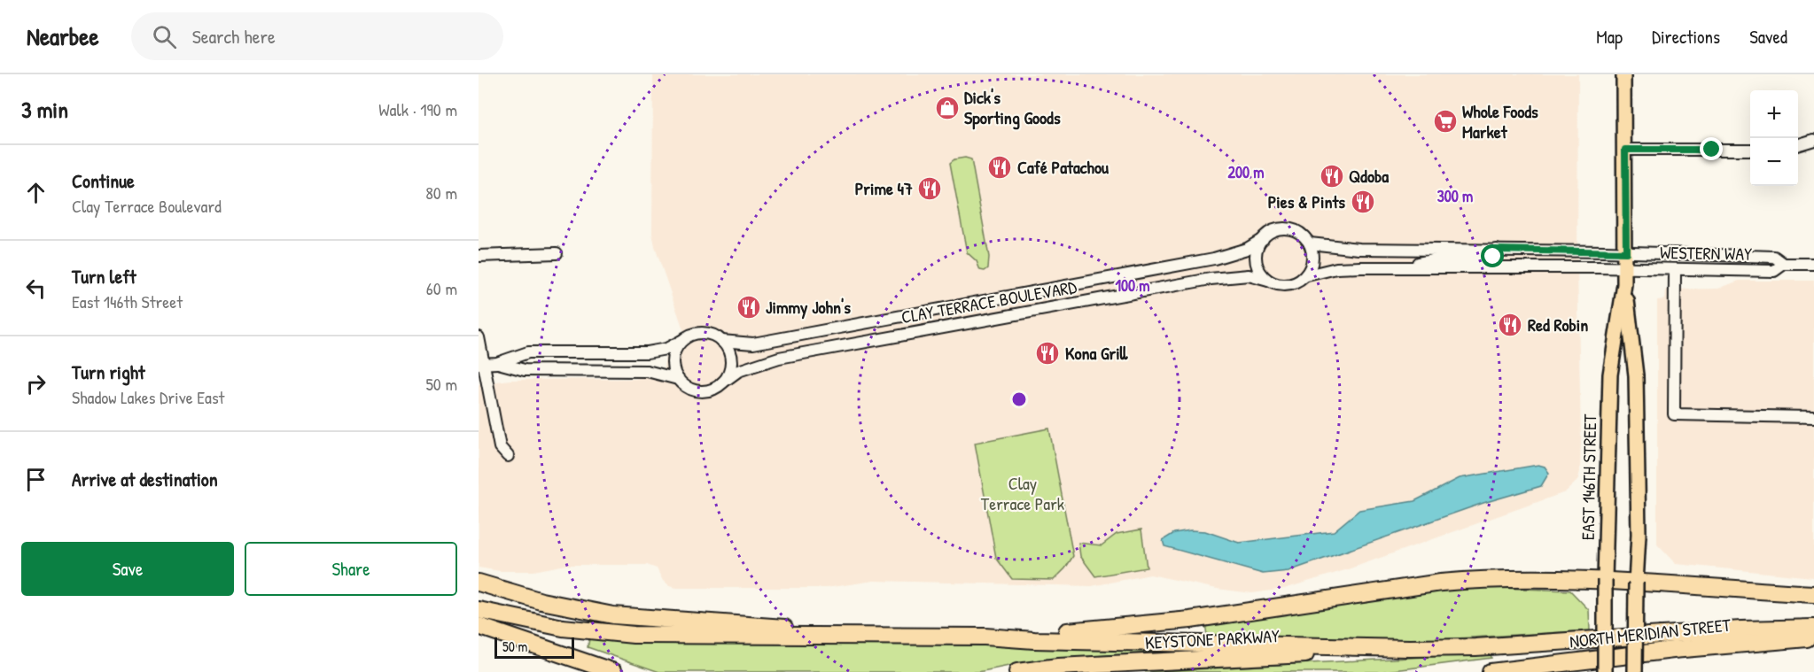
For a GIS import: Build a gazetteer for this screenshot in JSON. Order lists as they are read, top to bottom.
{
  "streets": {
    "highway": ["NORTH MERIDIAN STREET", "KEYSTONE PARKWAY"],
    "main road": ["EAST 146TH STREET"],
    "street": ["WESTERN WAY", "CLAY TERRACE BOULEVARD"]
  },
  "crossings": [
    ["WESTERN WAY", "EAST 146TH STREET"]
  ],
  "parks": ["Clay Terrace Park"],
  "places": {
    "shop": ["Dick's Sporting Goods"],
    "supermarket": ["Whole Foods Market"],
    "restaurant": [
      "Café Patachou",
      "Qdoba",
      "Prime 47",
      "Pies & Pints",
      "Jimmy John's",
      "Red Robin",
      "Kona Grill"
    ]
  },
  "scale_bar": "50 m",
  "page": {
    "header": "Nearbee",
    "search": "Search here",
    "nav": ["Map", "Directions", "Saved"],
    "heading": ["3 min", "Walk · 190 m"],
    "map_buttons": ["+", "−"],
    "list": [
      ["Continue", "Clay Terrace Boulevard", "80 m"],
      ["Turn left", "East 146th Street", "60 m"],
      ["Turn right", "Shadow Lakes Drive East", "50 m"],
      "Arrive at destination"
    ],
    "buttons": ["Save", "Share"],
    "scale": "50 m"
  },
  "rings": ["200 m", "300 m", "100 m"]
}
